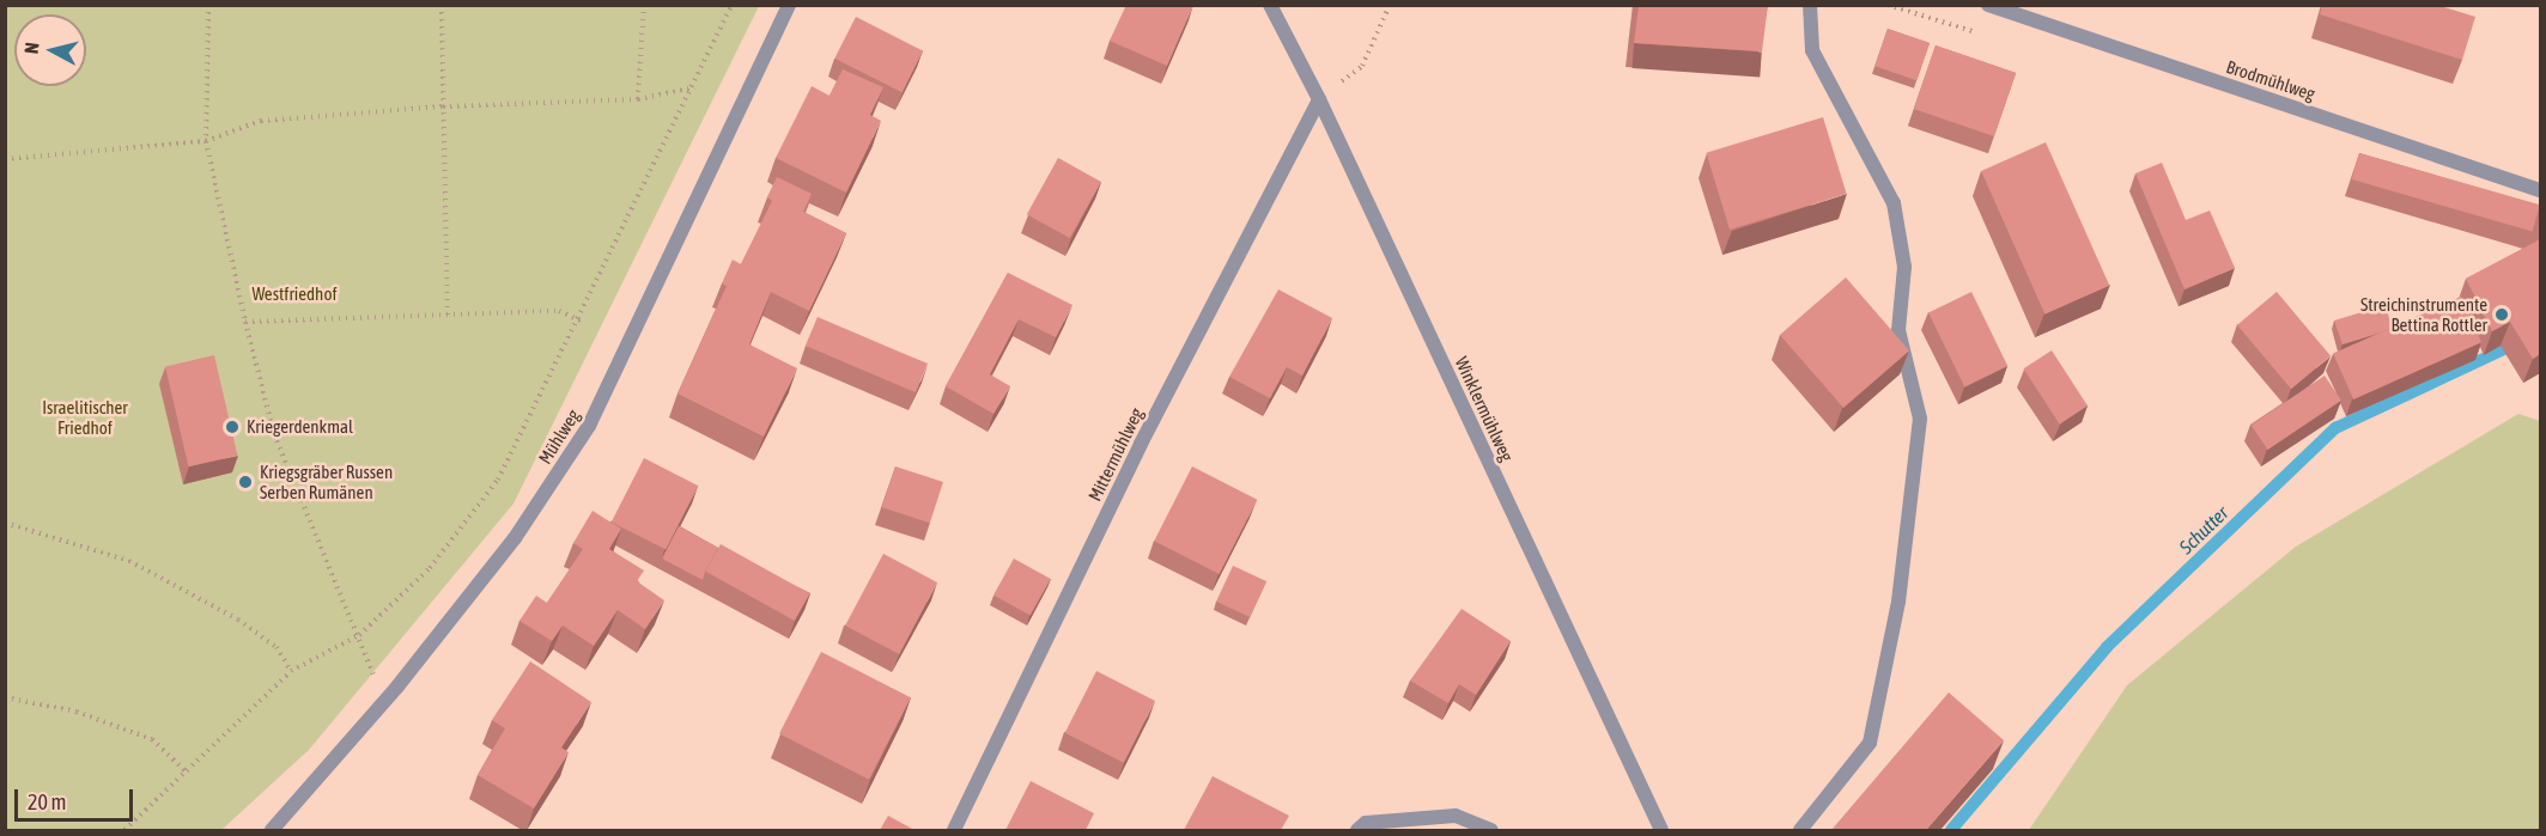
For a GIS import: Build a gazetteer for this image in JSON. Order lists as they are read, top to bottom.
{
  "streets": {
    "street": [
      "Brodmühlweg",
      "Winklermühlweg",
      "Mühlweg",
      "Mittermühlweg"
    ]
  },
  "crossings": [
    ["Winklermühlweg", "Mittermühlweg"]
  ],
  "water": ["Schutter"],
  "parks": ["Westfriedhof", "Israelitischer Friedhof"],
  "places": ["Streichinstrumente Bettina Rottler", "Kriegerdenkmal", "Kriegsgräber Russen Serben Rumänen"],
  "scale_bar": "20 m",
  "north": "left"
}
